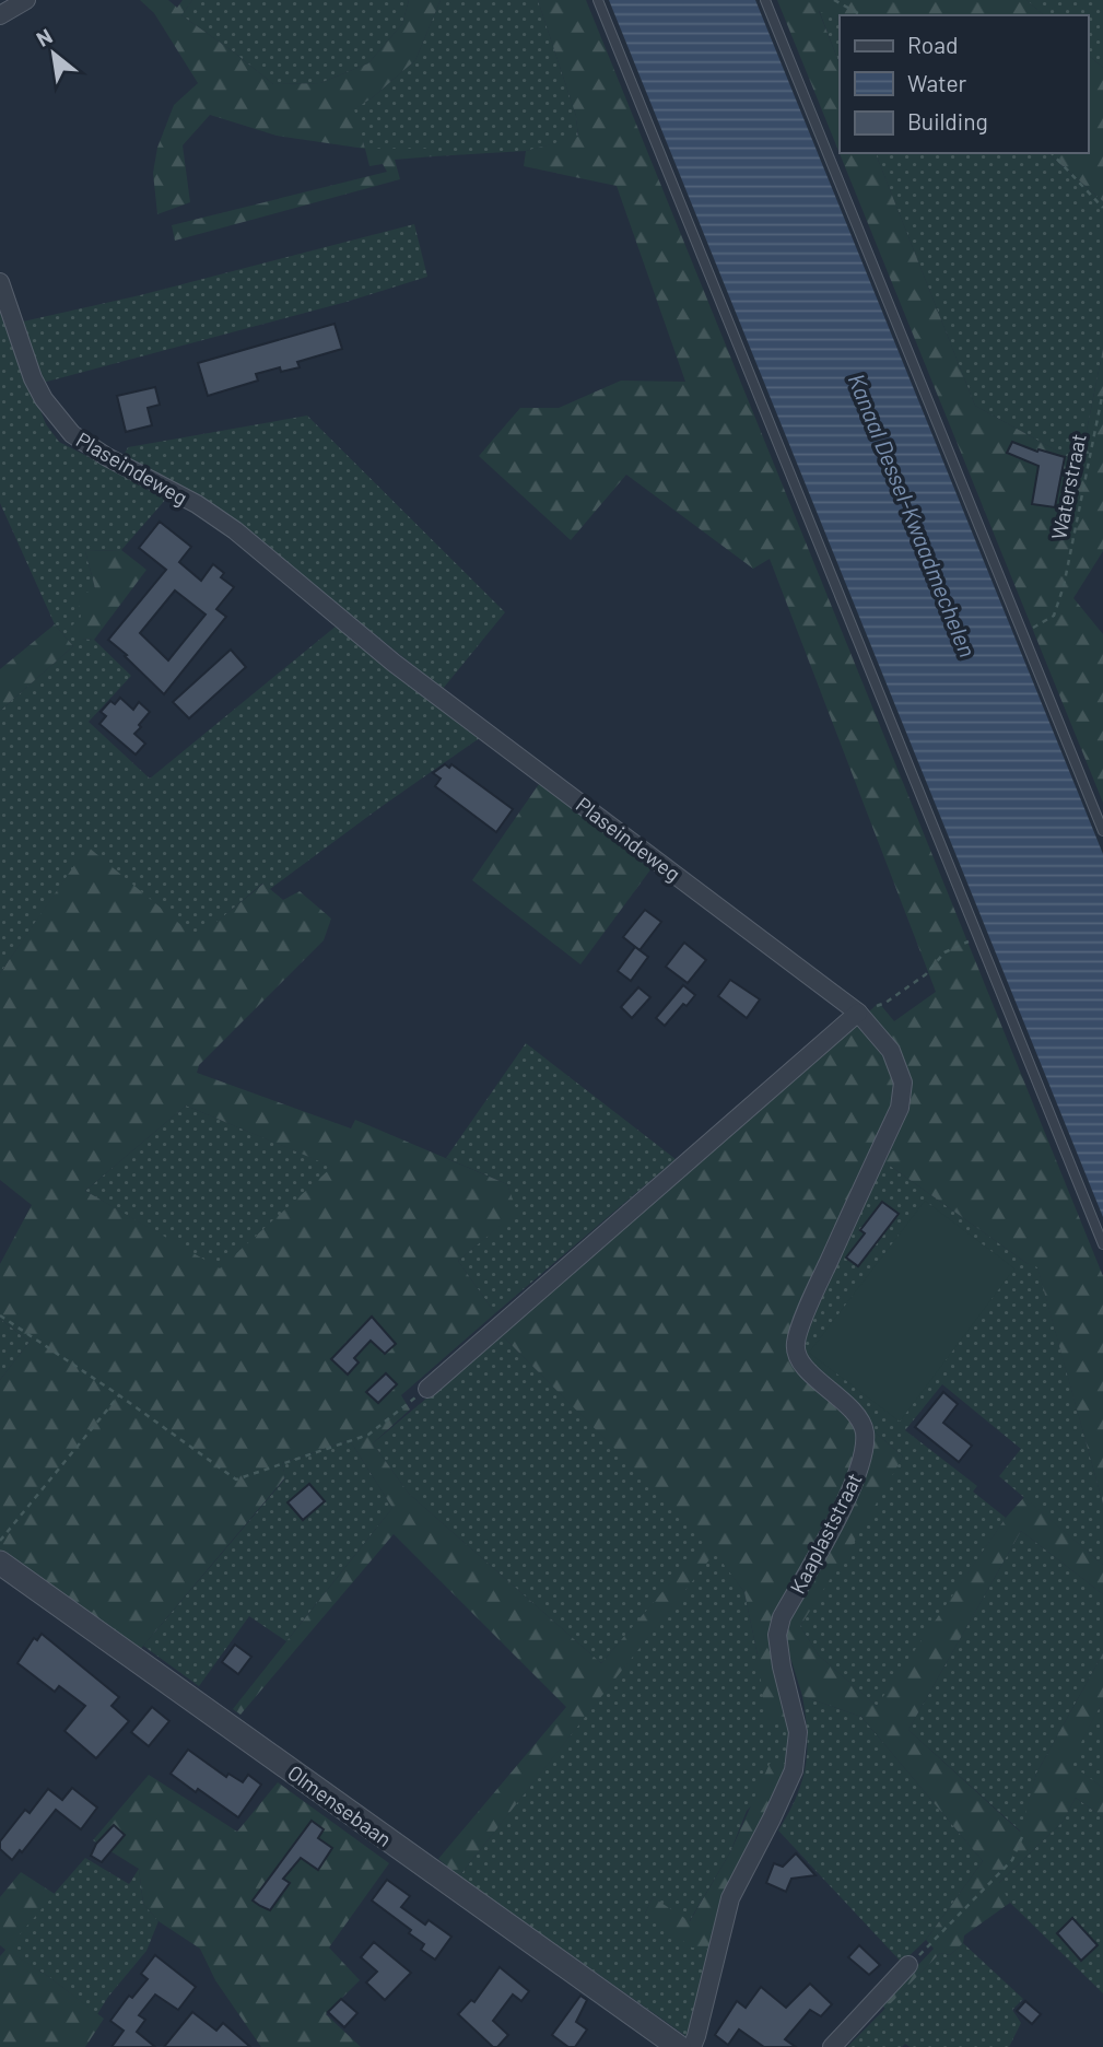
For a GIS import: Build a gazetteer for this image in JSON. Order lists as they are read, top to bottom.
{
  "streets": {
    "street": ["Plaseindeweg", "Kaaplaststraat", "Olmensebaan"],
    "path": ["Waterstraat"]
  },
  "crossings": [
    ["Plaseindeweg", "Kaaplaststraat"]
  ],
  "water": ["Kanaal Dessel-Kwaadmechelen"],
  "legend": ["Road", "Water", "Building"],
  "north": "top left"
}
